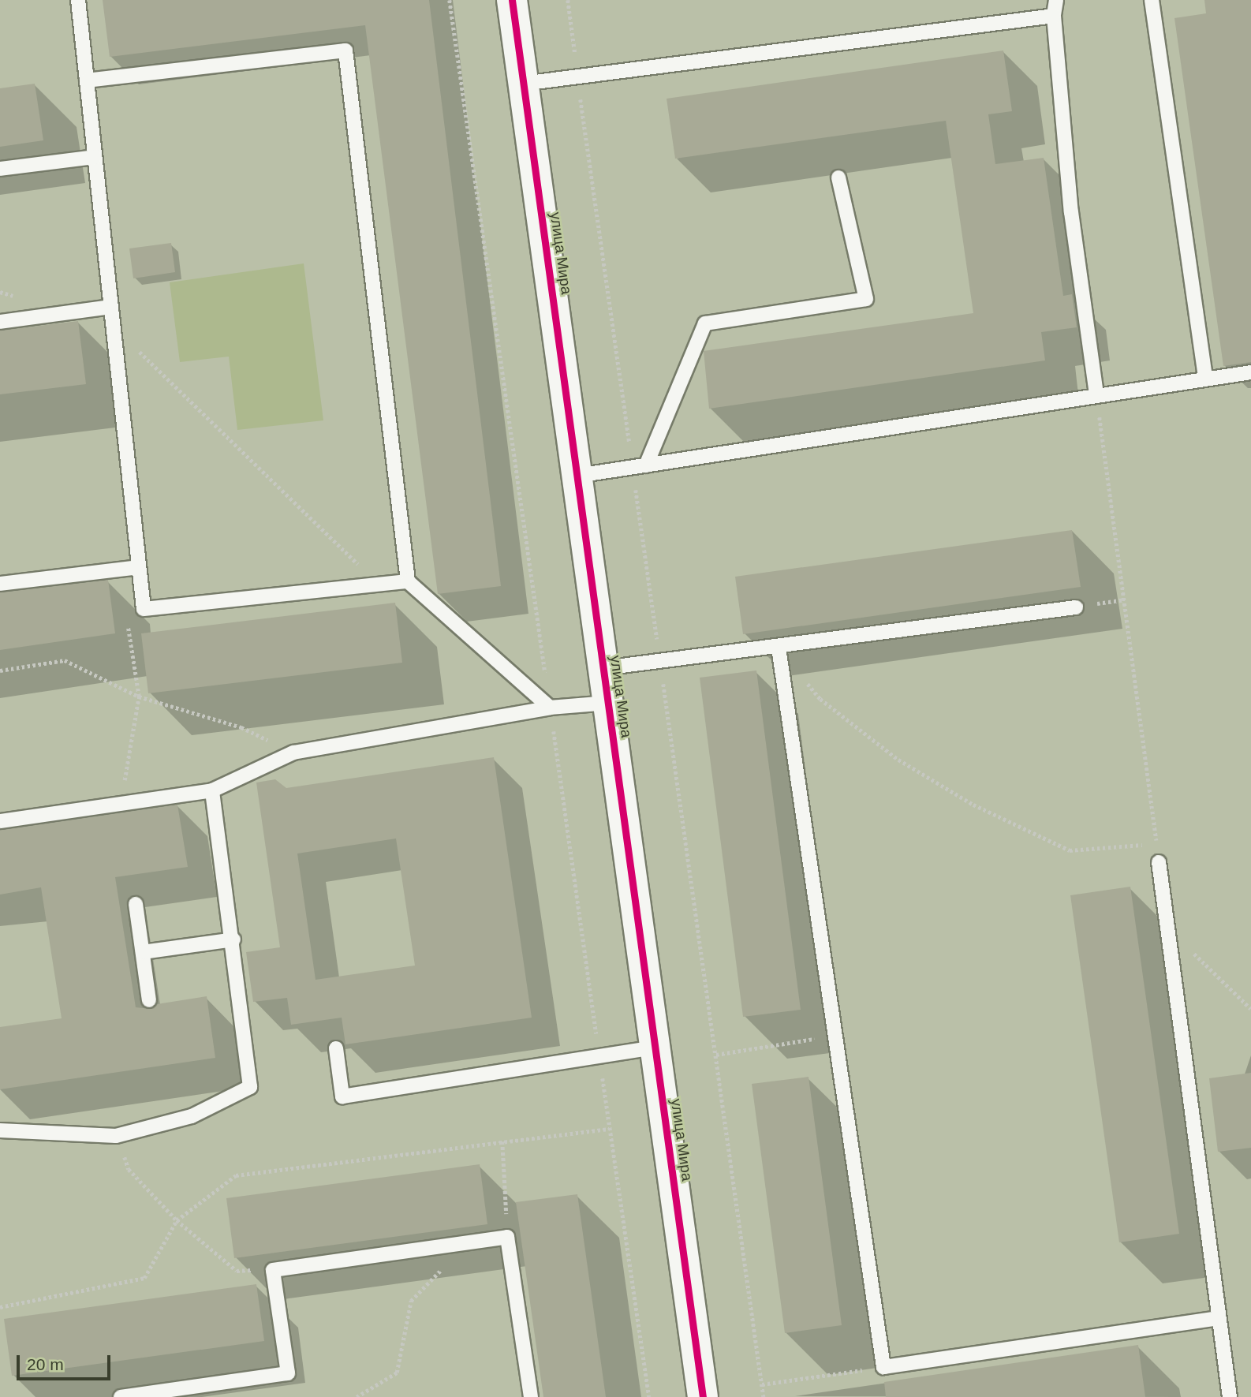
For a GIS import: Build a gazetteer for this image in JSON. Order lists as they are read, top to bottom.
{
  "streets": {
    "street": ["улица Мира"]
  },
  "scale_bar": "20 m"
}
